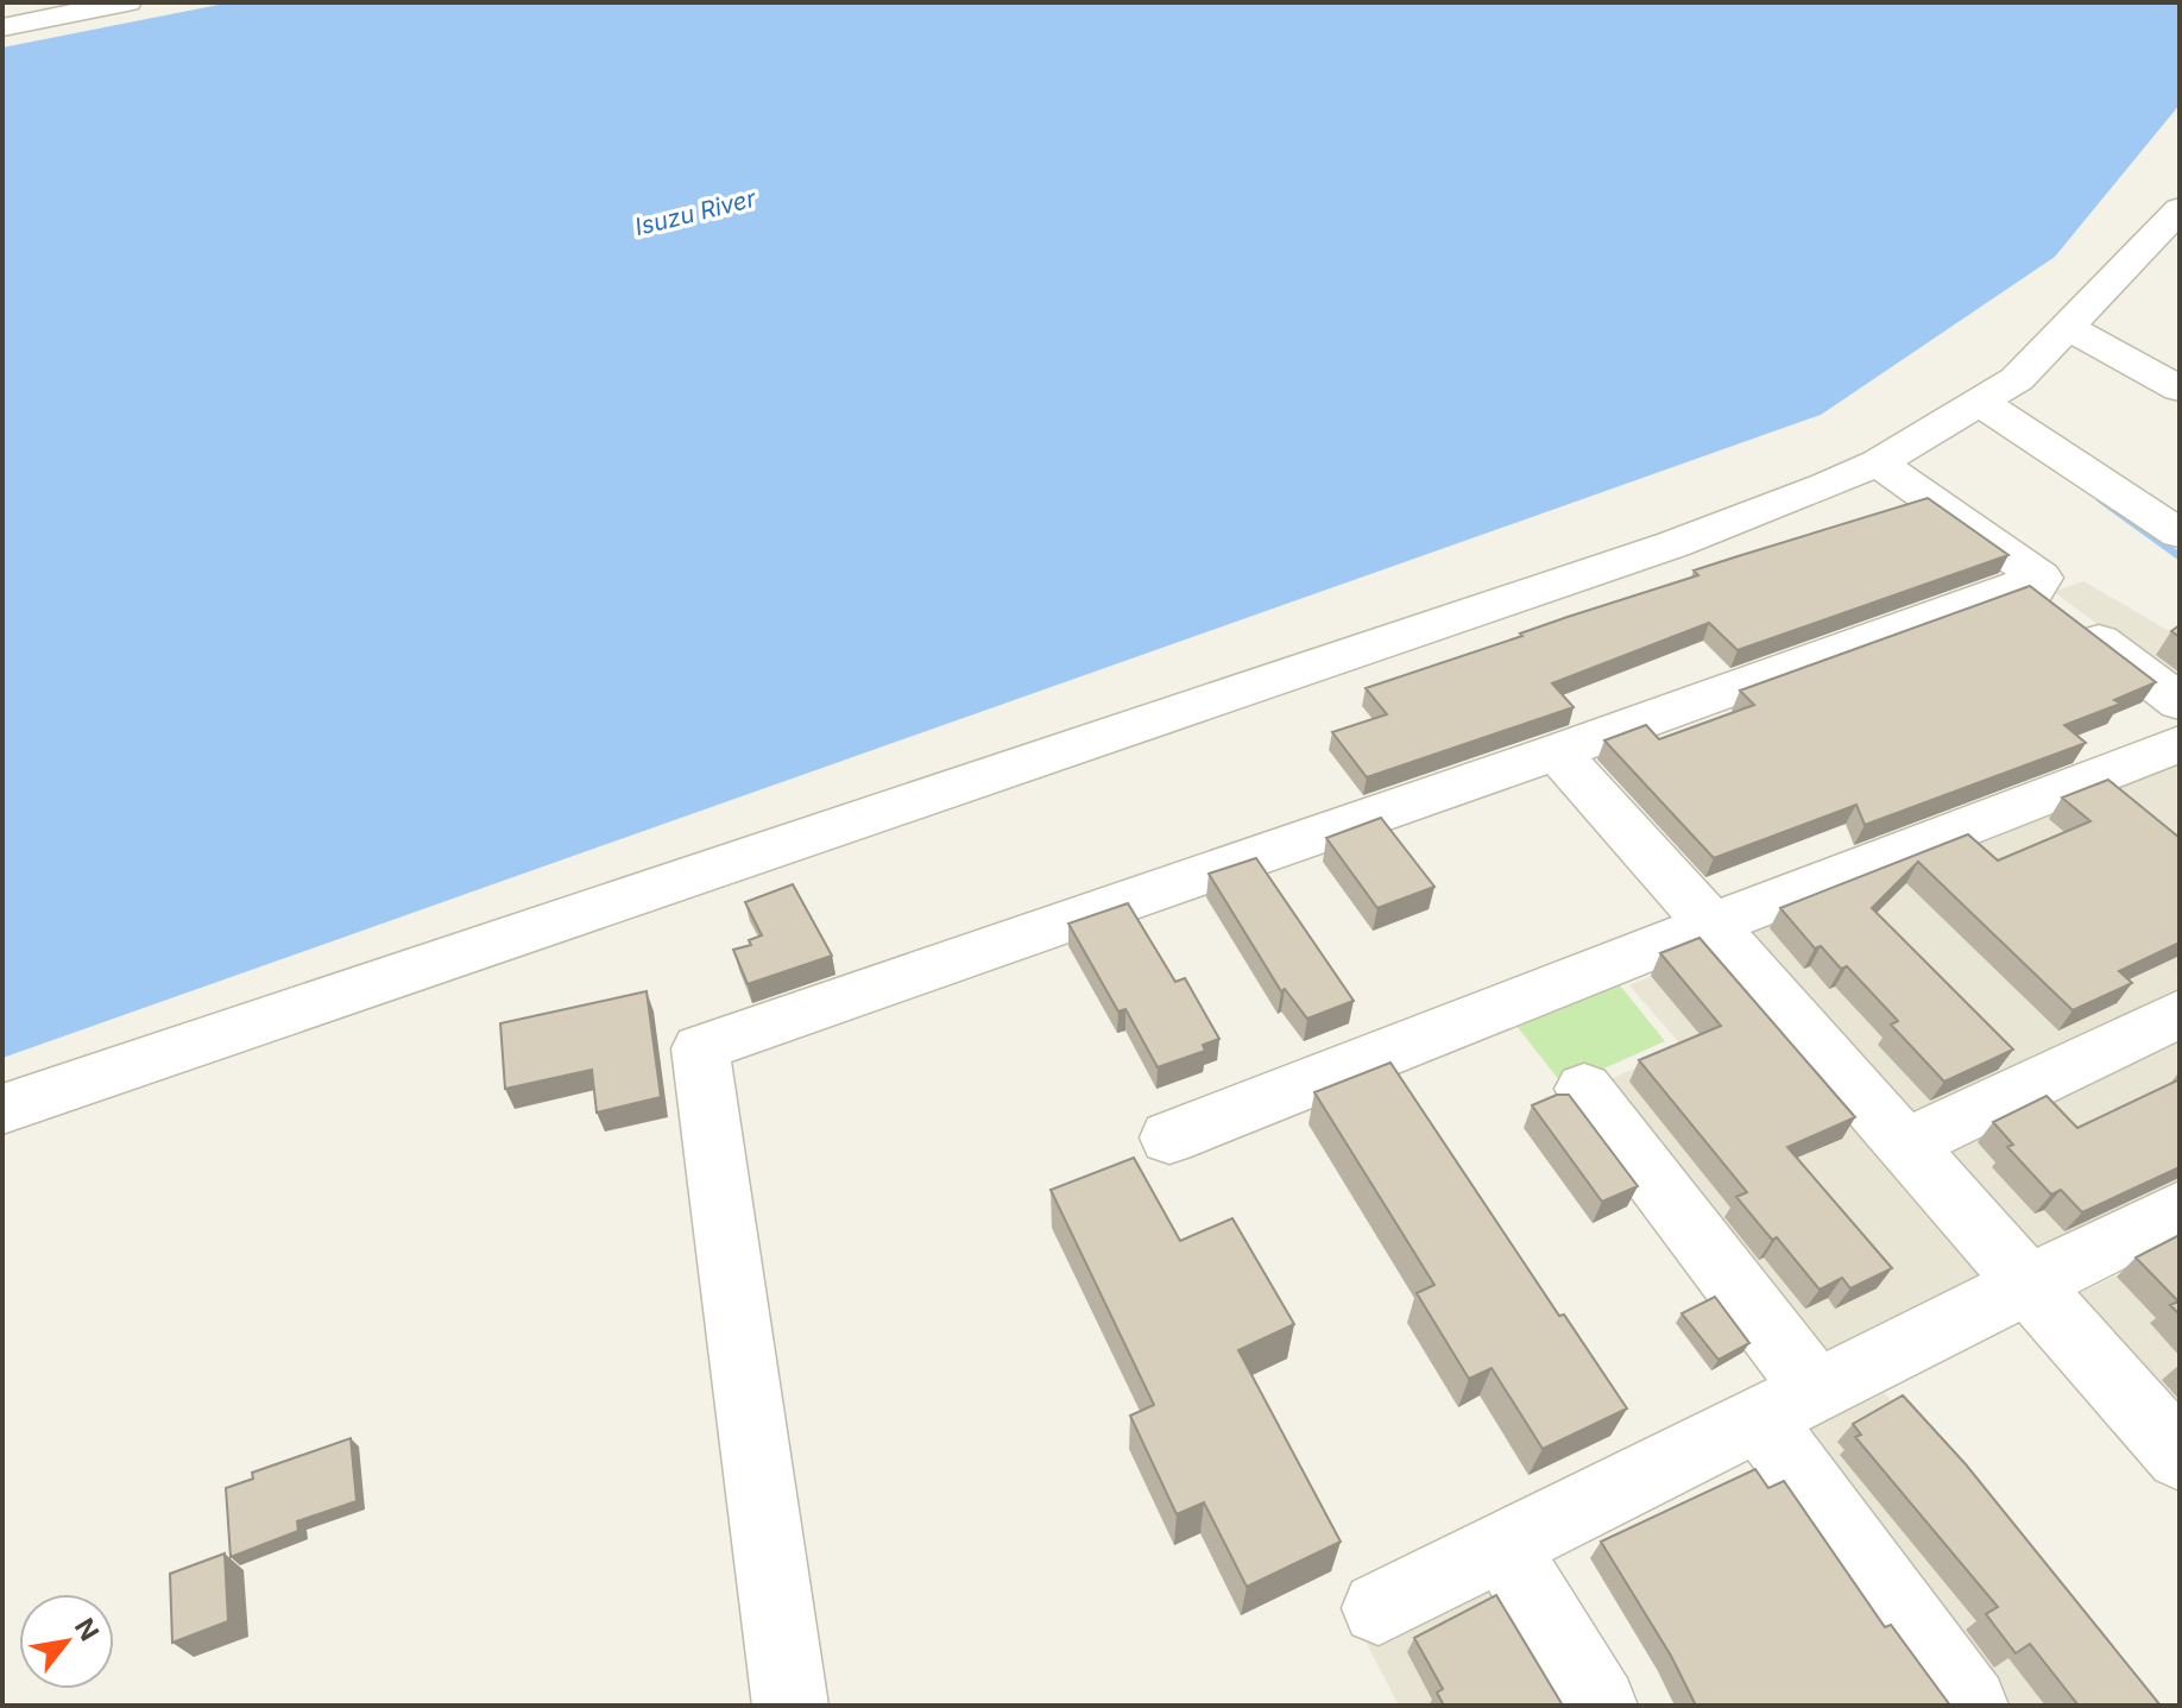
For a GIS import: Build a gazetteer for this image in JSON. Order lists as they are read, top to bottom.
{
  "water": ["Isuzu River"],
  "north": "top right"
}
